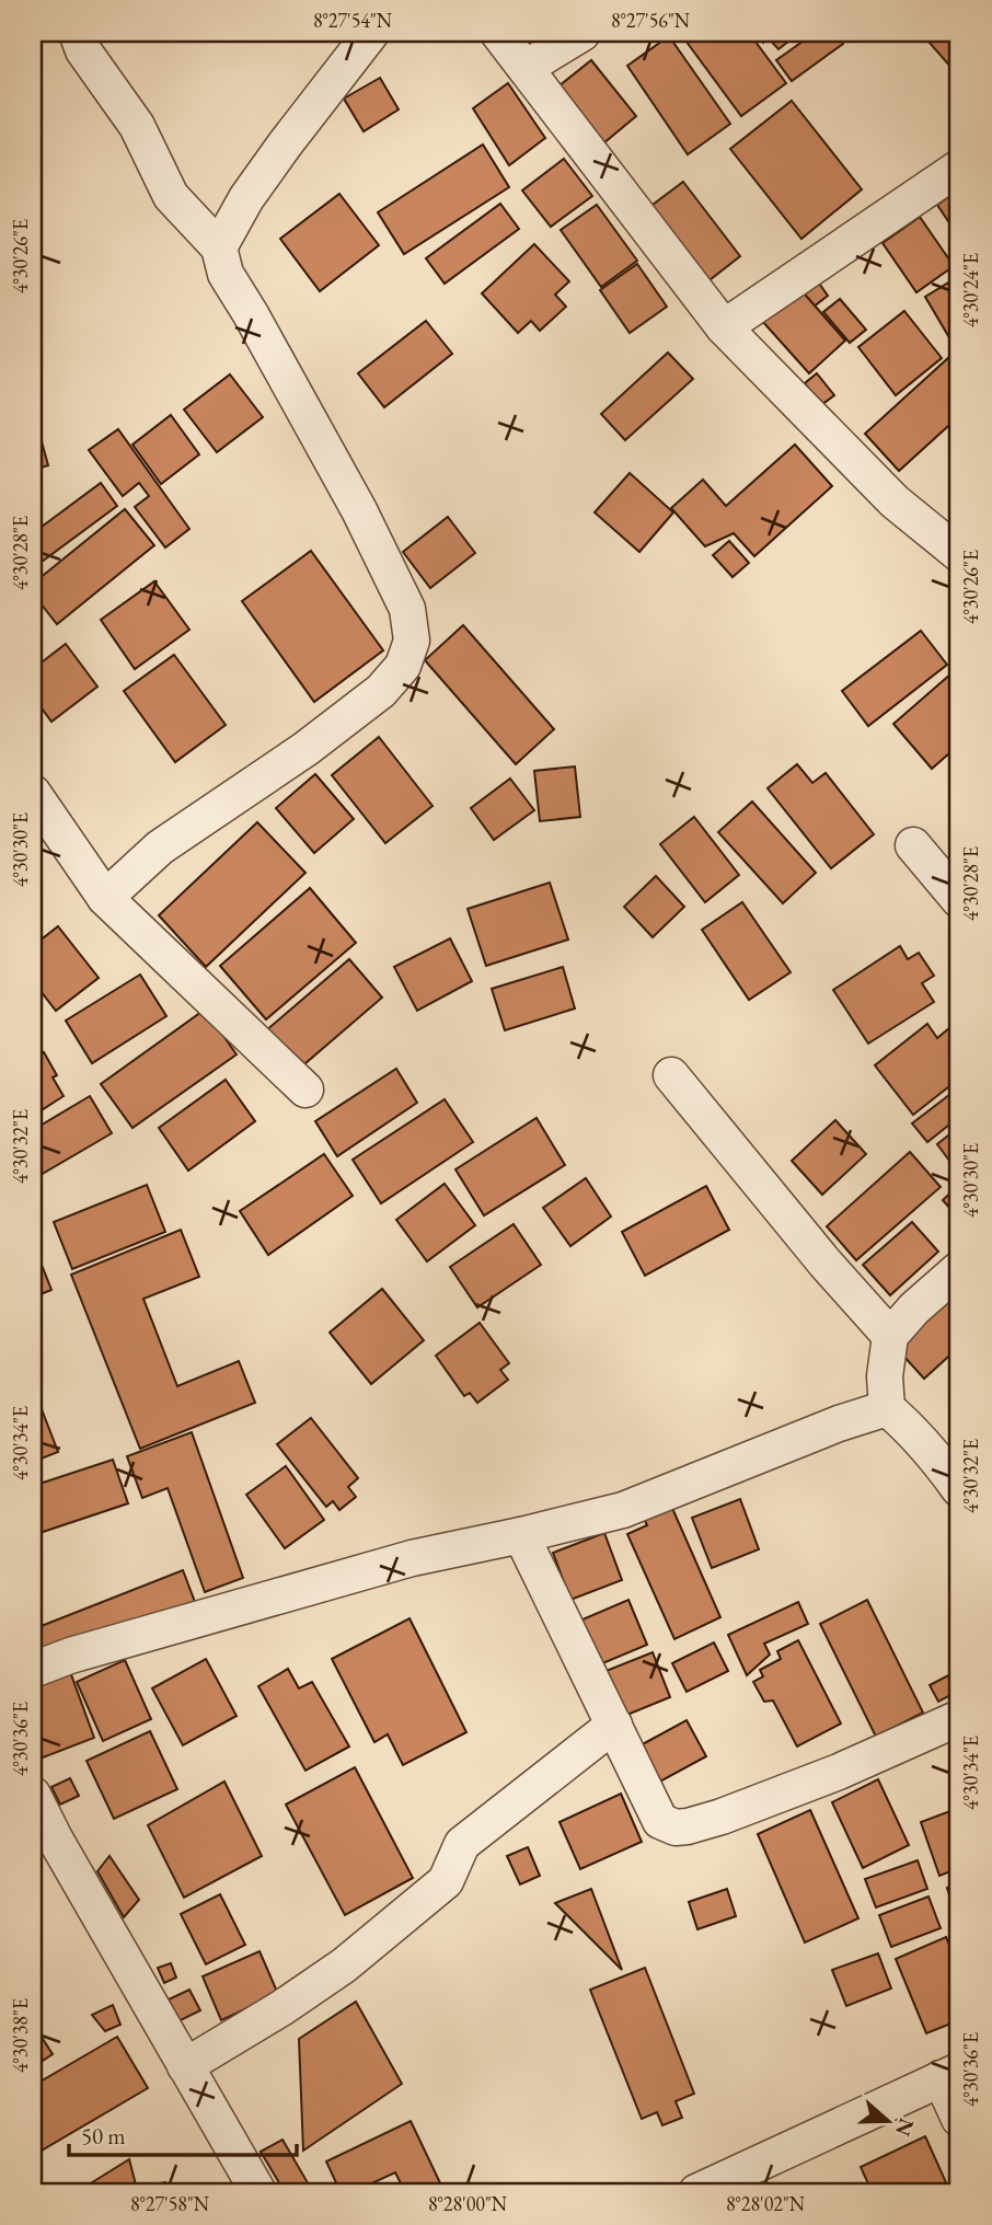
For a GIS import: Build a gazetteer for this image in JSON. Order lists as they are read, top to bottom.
{
  "scale_bar": "50 m",
  "north": "right",
  "coordinates": [
    "8°27'54\"N",
    "8°27'56\"N",
    "4°30'26\"E",
    "4°30'24\"E",
    "4°30'28\"E",
    "4°30'30\"E",
    "4°30'32\"E",
    "4°30'34\"E",
    "4°30'36\"E",
    "4°30'38\"E",
    "8°27'58\"N",
    "8°28'00\"N",
    "8°28'02\"N"
  ]
}
